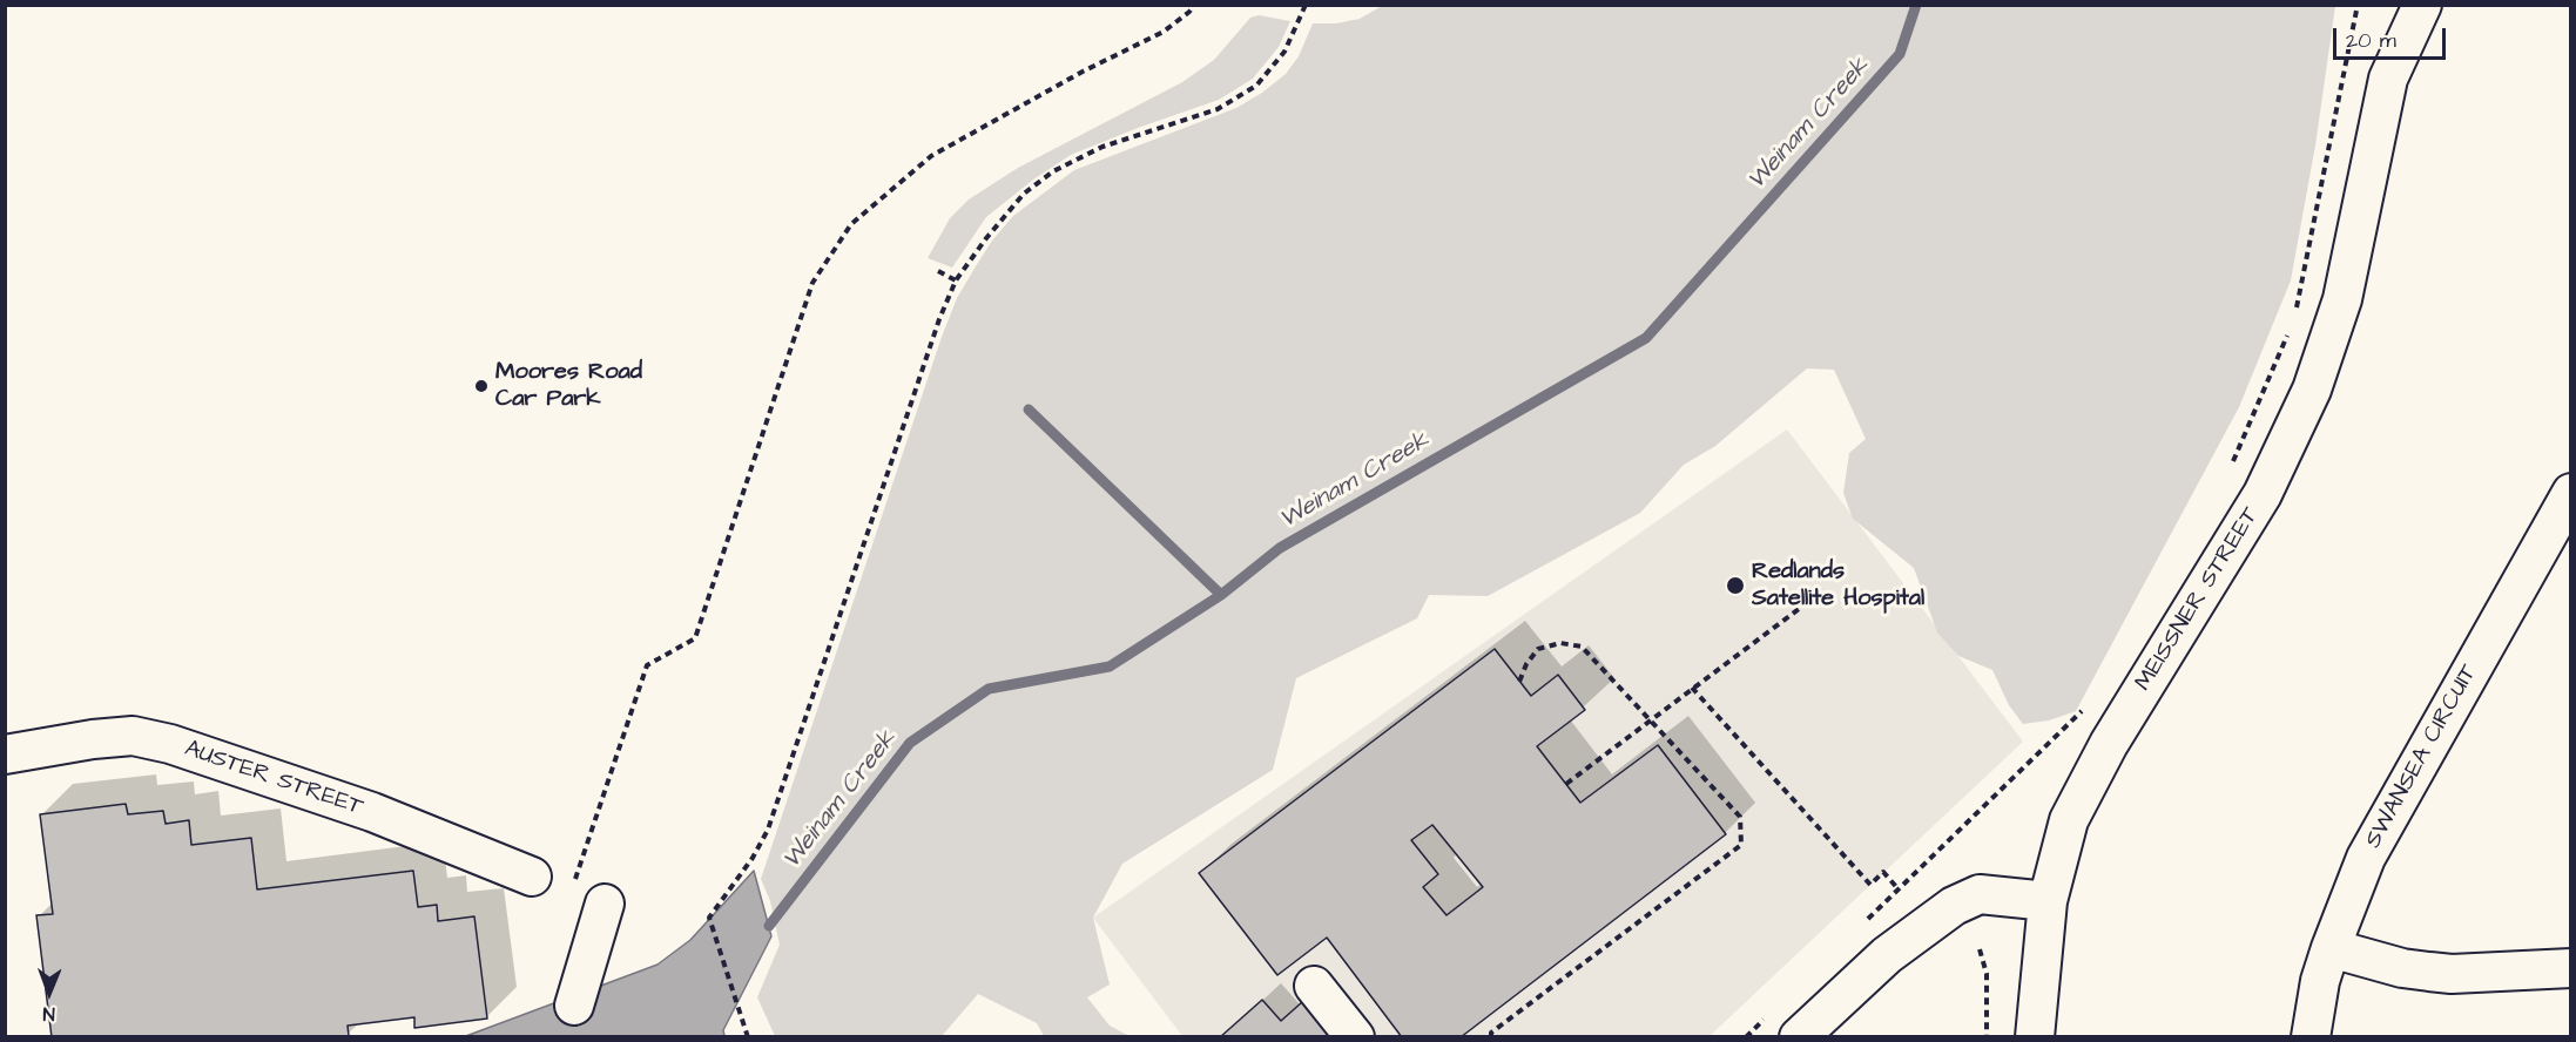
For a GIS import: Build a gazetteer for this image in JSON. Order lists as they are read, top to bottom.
{
  "streets": {
    "street": ["MEISSNER STREET", "SWANSEA CIRCUIT", "AUSTER STREET"]
  },
  "water": ["Weinam Creek"],
  "places": ["Moores Road Car Park", "Redlands Satellite Hospital"],
  "scale_bar": "20 m",
  "north": "bottom"
}
